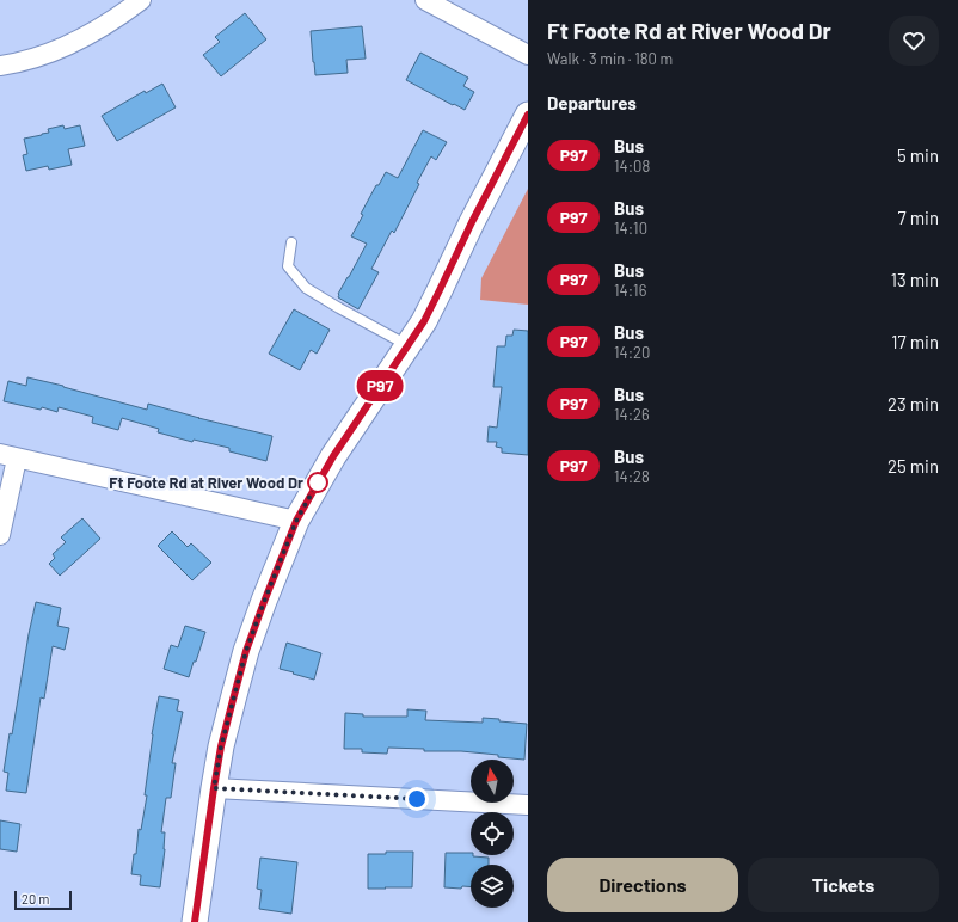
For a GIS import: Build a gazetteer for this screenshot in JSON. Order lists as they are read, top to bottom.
{
  "places": ["Ft Foote Rd at River Wood Dr"],
  "lines": ["bus line P97"],
  "scale_bar": "20 m",
  "north": "top",
  "page": {
    "on_map": "P97",
    "heading": [
      ["Ft Foote Rd at River Wood Dr", "Walk · 3 min · 180 m"],
      "Departures"
    ],
    "list": [
      {
        "mark": "P97",
        "name": "Bus",
        "note": "14:08",
        "value": "5 min"
      },
      {
        "mark": "P97",
        "name": "Bus",
        "note": "14:10",
        "value": "7 min"
      },
      {
        "mark": "P97",
        "name": "Bus",
        "note": "14:16",
        "value": "13 min"
      },
      {
        "mark": "P97",
        "name": "Bus",
        "note": "14:20",
        "value": "17 min"
      },
      {
        "mark": "P97",
        "name": "Bus",
        "note": "14:26",
        "value": "23 min"
      },
      {
        "mark": "P97",
        "name": "Bus",
        "note": "14:28",
        "value": "25 min"
      }
    ],
    "buttons": ["Directions", "Tickets"],
    "scale": "20 m"
  }
}
